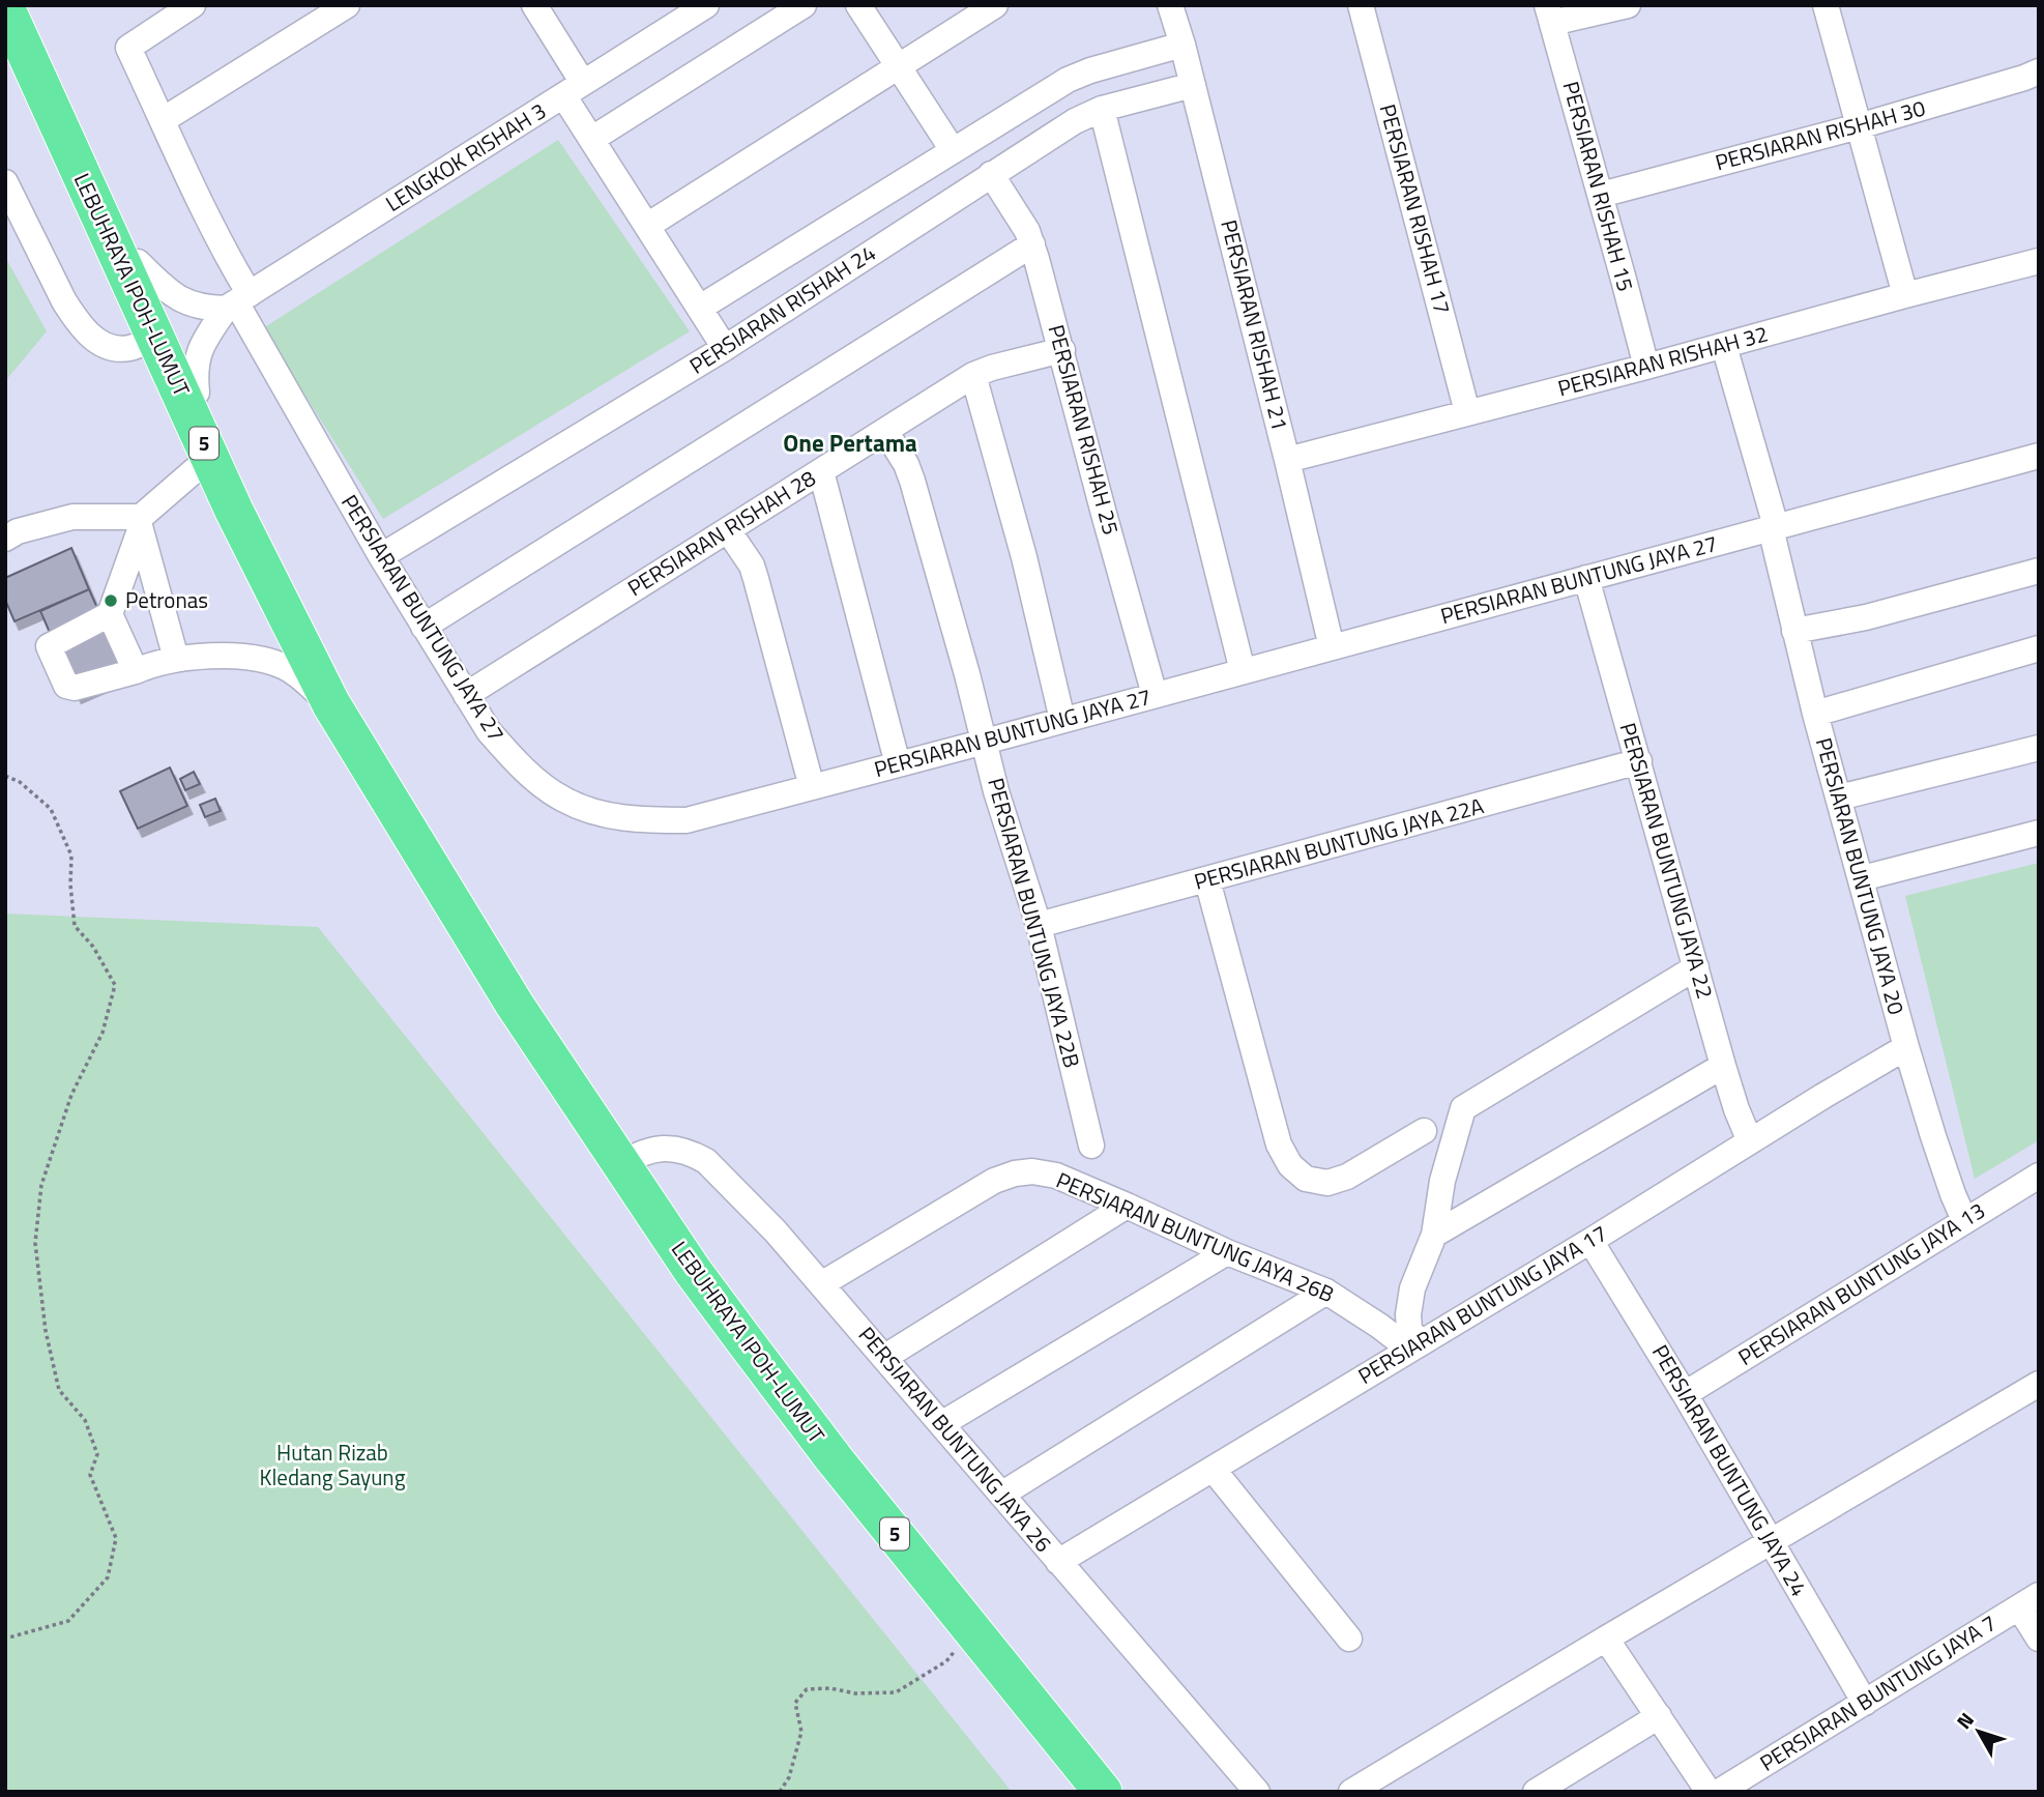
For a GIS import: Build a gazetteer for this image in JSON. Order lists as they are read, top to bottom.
{
  "streets": {
    "highway": ["LEBUHRAYA IPOH-LUMUT", "5"],
    "street": [
      "PERSIARAN RISHAH 30",
      "LENGKOK RISHAH 3",
      "PERSIARAN RISHAH 15",
      "PERSIARAN RISHAH 17",
      "PERSIARAN RISHAH 24",
      "PERSIARAN RISHAH 21",
      "PERSIARAN RISHAH 32",
      "PERSIARAN RISHAH 25",
      "PERSIARAN RISHAH 28",
      "PERSIARAN BUNTUNG JAYA 27",
      "PERSIARAN BUNTUNG JAYA 22A",
      "PERSIARAN BUNTUNG JAYA 22",
      "PERSIARAN BUNTUNG JAYA 20",
      "PERSIARAN BUNTUNG JAYA 22B",
      "PERSIARAN BUNTUNG JAYA 26B",
      "PERSIARAN BUNTUNG JAYA 13",
      "PERSIARAN BUNTUNG JAYA 17",
      "PERSIARAN BUNTUNG JAYA 26",
      "PERSIARAN BUNTUNG JAYA 24",
      "PERSIARAN BUNTUNG JAYA 7"
    ]
  },
  "crossings": [
    ["PERSIARAN RISHAH 30", "PERSIARAN RISHAH 15"],
    ["LENGKOK RISHAH 3", "LEBUHRAYA IPOH-LUMUT"],
    ["LENGKOK RISHAH 3", "PERSIARAN BUNTUNG JAYA 27"],
    ["PERSIARAN RISHAH 15", "PERSIARAN RISHAH 32"],
    ["PERSIARAN RISHAH 17", "PERSIARAN RISHAH 32"],
    ["LEBUHRAYA IPOH-LUMUT", "PERSIARAN BUNTUNG JAYA 26"],
    ["PERSIARAN RISHAH 24", "PERSIARAN RISHAH 21"],
    ["PERSIARAN RISHAH 24", "PERSIARAN RISHAH 25"],
    ["PERSIARAN RISHAH 24", "PERSIARAN BUNTUNG JAYA 27"],
    ["PERSIARAN RISHAH 21", "PERSIARAN RISHAH 32"],
    ["PERSIARAN RISHAH 21", "PERSIARAN BUNTUNG JAYA 27"],
    ["PERSIARAN RISHAH 32", "PERSIARAN BUNTUNG JAYA 20"],
    ["PERSIARAN RISHAH 25", "PERSIARAN RISHAH 28"],
    ["PERSIARAN RISHAH 25", "PERSIARAN BUNTUNG JAYA 27"],
    ["PERSIARAN RISHAH 28", "PERSIARAN BUNTUNG JAYA 27"],
    ["PERSIARAN RISHAH 28", "PERSIARAN BUNTUNG JAYA 22B"],
    ["PERSIARAN BUNTUNG JAYA 27", "PERSIARAN BUNTUNG JAYA 22"],
    ["PERSIARAN BUNTUNG JAYA 27", "PERSIARAN BUNTUNG JAYA 20"],
    ["PERSIARAN BUNTUNG JAYA 27", "PERSIARAN BUNTUNG JAYA 22B"],
    ["PERSIARAN BUNTUNG JAYA 22A", "PERSIARAN BUNTUNG JAYA 22"],
    ["PERSIARAN BUNTUNG JAYA 22A", "PERSIARAN BUNTUNG JAYA 22B"],
    ["PERSIARAN BUNTUNG JAYA 22", "PERSIARAN BUNTUNG JAYA 17"],
    ["PERSIARAN BUNTUNG JAYA 20", "PERSIARAN BUNTUNG JAYA 13"],
    ["PERSIARAN BUNTUNG JAYA 20", "PERSIARAN BUNTUNG JAYA 17"],
    ["PERSIARAN BUNTUNG JAYA 26B", "PERSIARAN BUNTUNG JAYA 17"],
    ["PERSIARAN BUNTUNG JAYA 26B", "PERSIARAN BUNTUNG JAYA 26"],
    ["PERSIARAN BUNTUNG JAYA 13", "PERSIARAN BUNTUNG JAYA 24"],
    ["PERSIARAN BUNTUNG JAYA 17", "PERSIARAN BUNTUNG JAYA 26"],
    ["PERSIARAN BUNTUNG JAYA 17", "PERSIARAN BUNTUNG JAYA 24"],
    ["PERSIARAN BUNTUNG JAYA 24", "PERSIARAN BUNTUNG JAYA 7"]
  ],
  "districts": ["One Pertama"],
  "parks": ["Hutan Rizab Kledang Sayung"],
  "places": ["Petronas"],
  "north": "top left"
}
